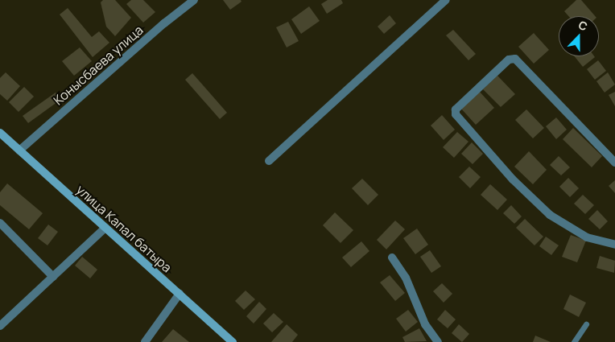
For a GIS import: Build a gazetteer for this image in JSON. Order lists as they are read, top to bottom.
{
  "streets": {
    "main road": ["улица Капал батыра"],
    "street": ["Конысбаева улица"]
  },
  "crossings": [
    ["Конысбаева улица", "улица Капал батыра"]
  ],
  "north": "top"
}
